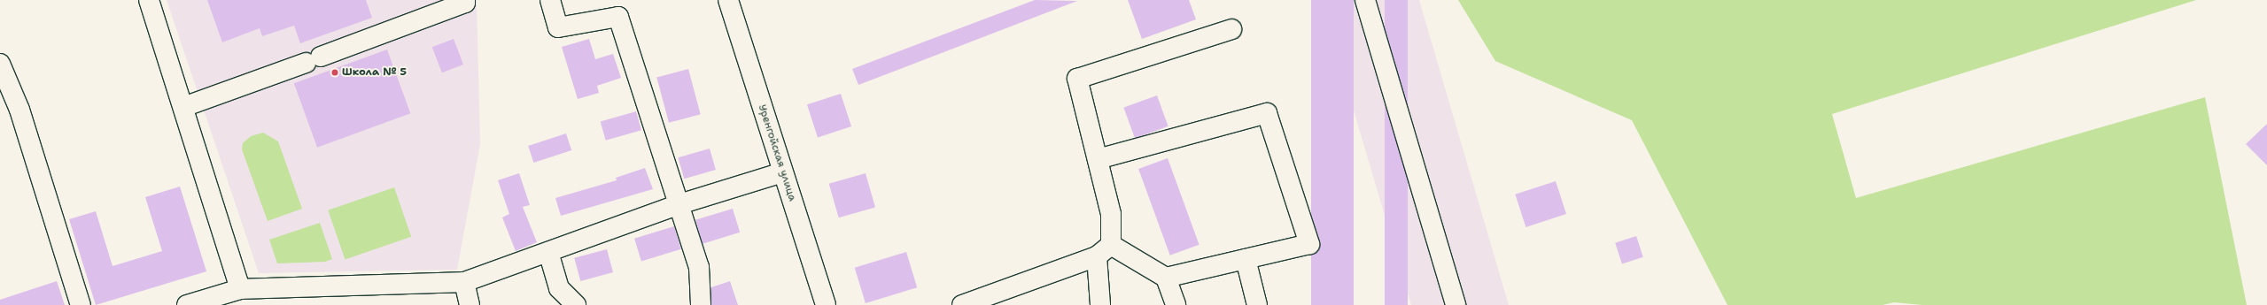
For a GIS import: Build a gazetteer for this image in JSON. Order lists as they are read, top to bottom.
{
  "streets": {
    "street": ["Уренгойская улица"]
  },
  "places": ["Школа № 5"]
}
